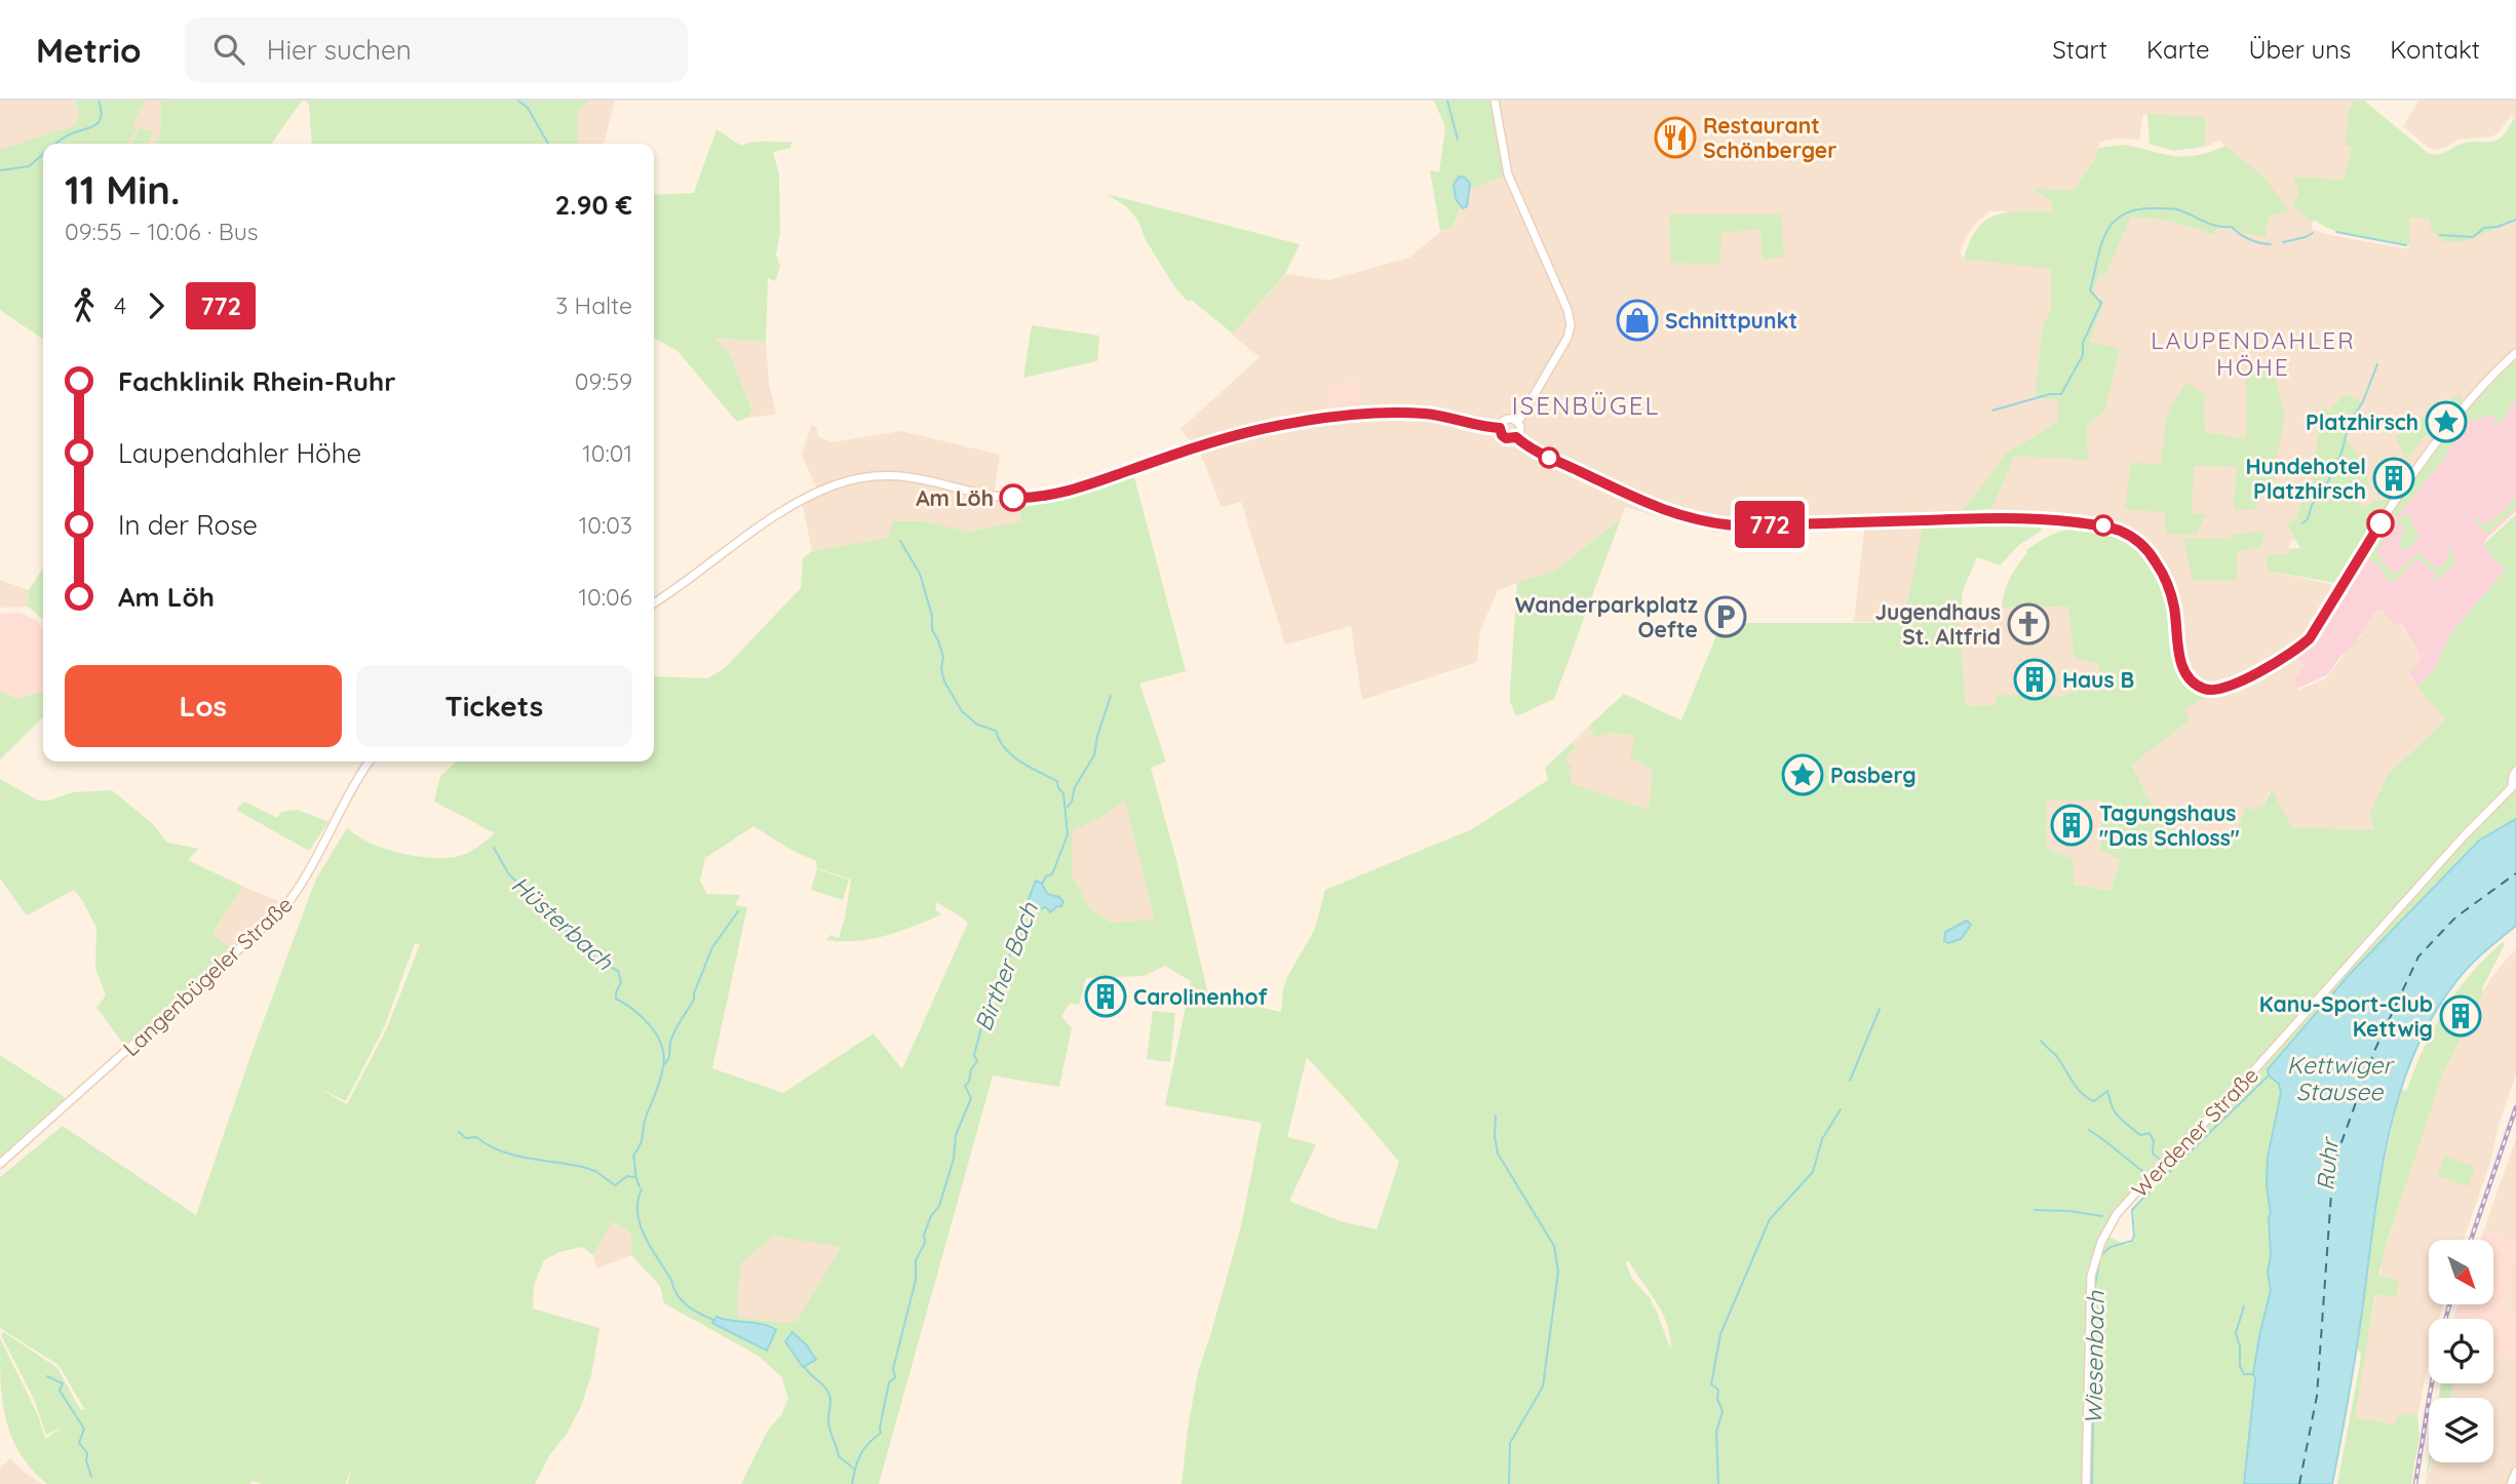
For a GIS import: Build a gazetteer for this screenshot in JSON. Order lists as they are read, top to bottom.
{
  "streets": {
    "main road": ["Langenbügeler Straße", "Werdener Straße"]
  },
  "districts": ["LAUPENDAHLER HÖHE", "ISENBÜGEL"],
  "water": [
    "Hüsterbach",
    "Birther Bach",
    "Kettwiger Stausee",
    "Ruhr",
    "Wiesenbach"
  ],
  "places": {
    "restaurant": ["Restaurant Schönberger"],
    "shop": ["Schnittpunkt"],
    "place": ["Platzhirsch", "Pasberg"],
    "building": [
      "Hundehotel Platzhirsch",
      "Haus B",
      "Tagungshaus \"Das Schloss\"",
      "Carolinenhof",
      "Kanu-Sport-Club Kettwig"
    ],
    "other": ["Am Löh"],
    "parking": ["Wanderparkplatz Oefte"],
    "church": ["Jugendhaus St. Altfrid"]
  },
  "lines": ["bus line 772"],
  "north": "bottom right",
  "page": {
    "header": "Metrio",
    "search": "Hier suchen",
    "nav": [
      "Start",
      "Karte",
      "Über uns",
      "Kontakt"
    ],
    "on_map": "772",
    "heading": ["11 Min.", "09:55 – 10:06 · Bus", "2.90 €"],
    "legs": ["4", "772", "3 Halte"],
    "list": [
      {
        "name": "Fachklinik Rhein-Ruhr",
        "value": "09:59"
      },
      {
        "name": "Laupendahler Höhe",
        "value": "10:01"
      },
      {
        "name": "In der Rose",
        "value": "10:03"
      },
      {
        "name": "Am Löh",
        "value": "10:06"
      }
    ],
    "buttons": ["Los", "Tickets"]
  }
}
